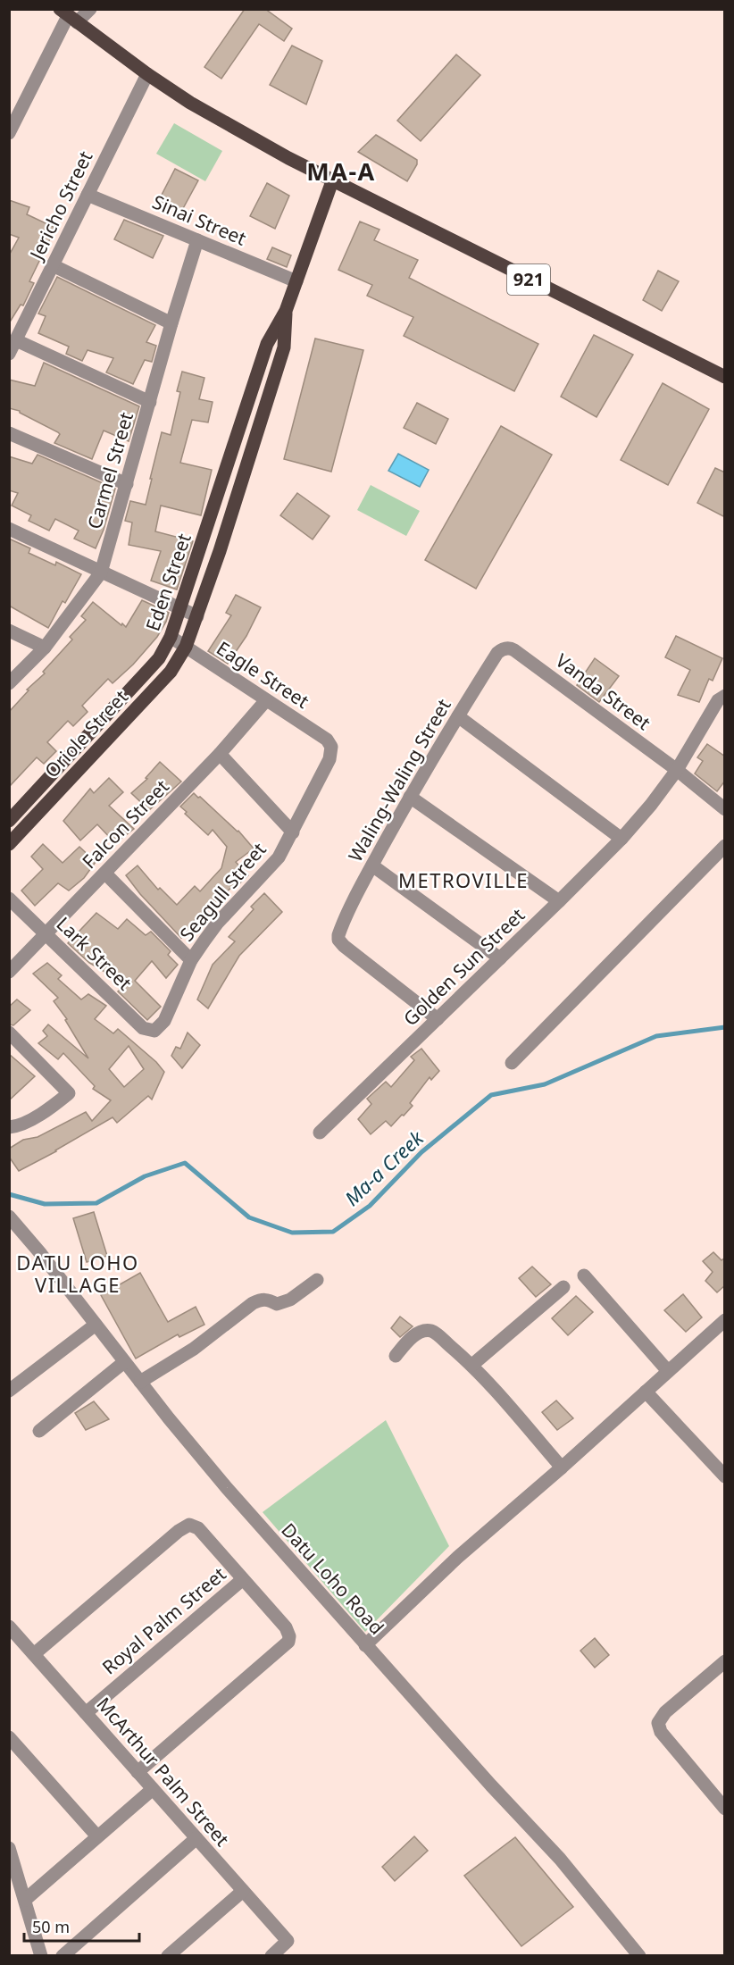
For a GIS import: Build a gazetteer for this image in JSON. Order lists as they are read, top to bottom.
{
  "streets": {
    "main road": ["921", "Eden Street", "Oriole Street"],
    "street": [
      "Jericho Street",
      "Sinai Street",
      "Carmel Street",
      "Eagle Street",
      "Vanda Street",
      "Waling-Waling Street",
      "Falcon Street",
      "Seagull Street",
      "Lark Street",
      "Golden Sun Street",
      "Datu Loho Road",
      "Royal Palm Street",
      "McArthur Palm Street"
    ]
  },
  "crossings": [
    ["Jericho Street", "Sinai Street"],
    ["Jericho Street", "921"],
    ["Sinai Street", "Carmel Street"],
    ["Sinai Street", "Eden Street"],
    ["921", "Eden Street"],
    ["Eden Street", "Eagle Street"],
    ["Eden Street", "Oriole Street"],
    ["Eagle Street", "Oriole Street"],
    ["Eagle Street", "Falcon Street"],
    ["Eagle Street", "Seagull Street"],
    ["Vanda Street", "Waling-Waling Street"],
    ["Vanda Street", "Golden Sun Street"],
    ["Waling-Waling Street", "Golden Sun Street"],
    ["Falcon Street", "Lark Street"],
    ["Seagull Street", "Lark Street"],
    ["Royal Palm Street", "McArthur Palm Street"]
  ],
  "districts": ["MA-A", "METROVILLE", "DATU LOHO VILLAGE"],
  "water": ["Ma-a Creek"],
  "scale_bar": "50 m"
}
